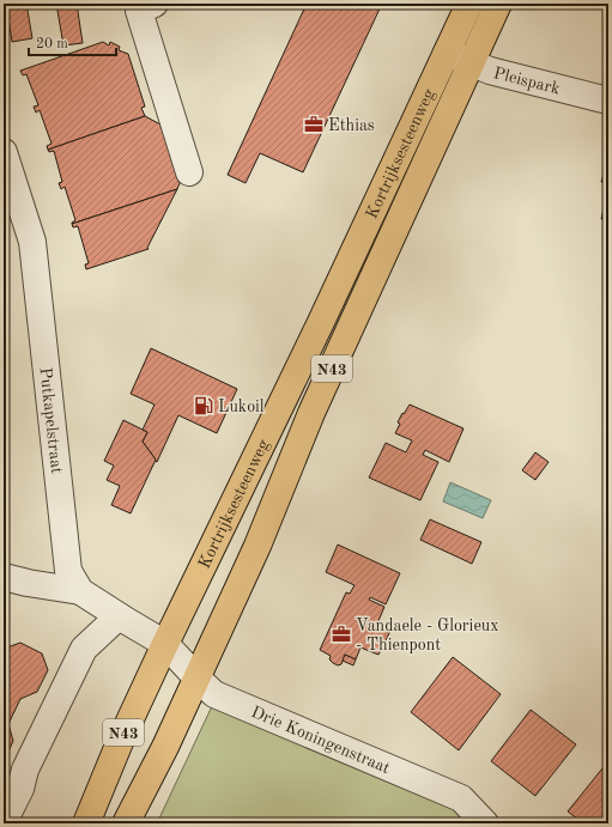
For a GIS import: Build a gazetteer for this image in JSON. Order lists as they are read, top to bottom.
{
  "streets": {
    "main road": ["Kortrijksesteenweg", "N43"],
    "street": ["Pleispark", "Putkapelstraat", "Drie Koningenstraat"]
  },
  "crossings": [
    ["Pleispark", "Kortrijksesteenweg"],
    ["Kortrijksesteenweg", "Putkapelstraat"],
    ["Kortrijksesteenweg", "Drie Koningenstraat"],
    ["Putkapelstraat", "Drie Koningenstraat"]
  ],
  "places": {
    "office": ["Ethias", "Vandaele - Glorieux - Thienpont"],
    "fuel station": ["Lukoil"]
  },
  "scale_bar": "20 m"
}
